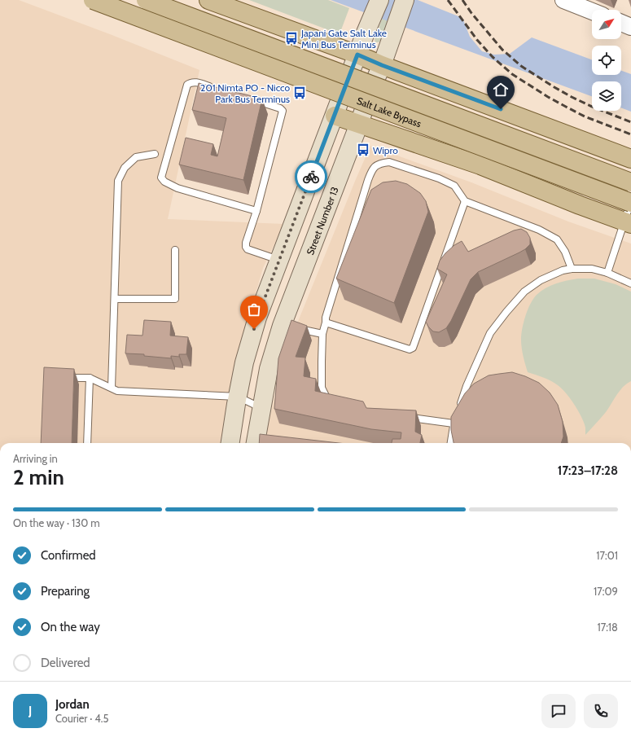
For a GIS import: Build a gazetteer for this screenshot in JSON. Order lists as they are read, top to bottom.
{
  "streets": {
    "main road": ["Salt Lake Bypass", "Street Number 13"]
  },
  "places": {
    "bus stop": ["Japani Gate Salt Lake Mini Bus Terminus", "201 Nimta PO - Nicco Park Bus Terminus", "Wipro"]
  },
  "north": "top right",
  "page": {
    "heading": ["2 min", "Arriving in", "17:23–17:28"],
    "panel": ["Jordan", "Courier · 4.5"],
    "bar": "On the way · 130 m",
    "list": [
      ["Confirmed", "17:01"],
      ["Preparing", "17:09"],
      ["On the way", "17:18"],
      "Delivered"
    ],
    "round": "J"
  }
}
